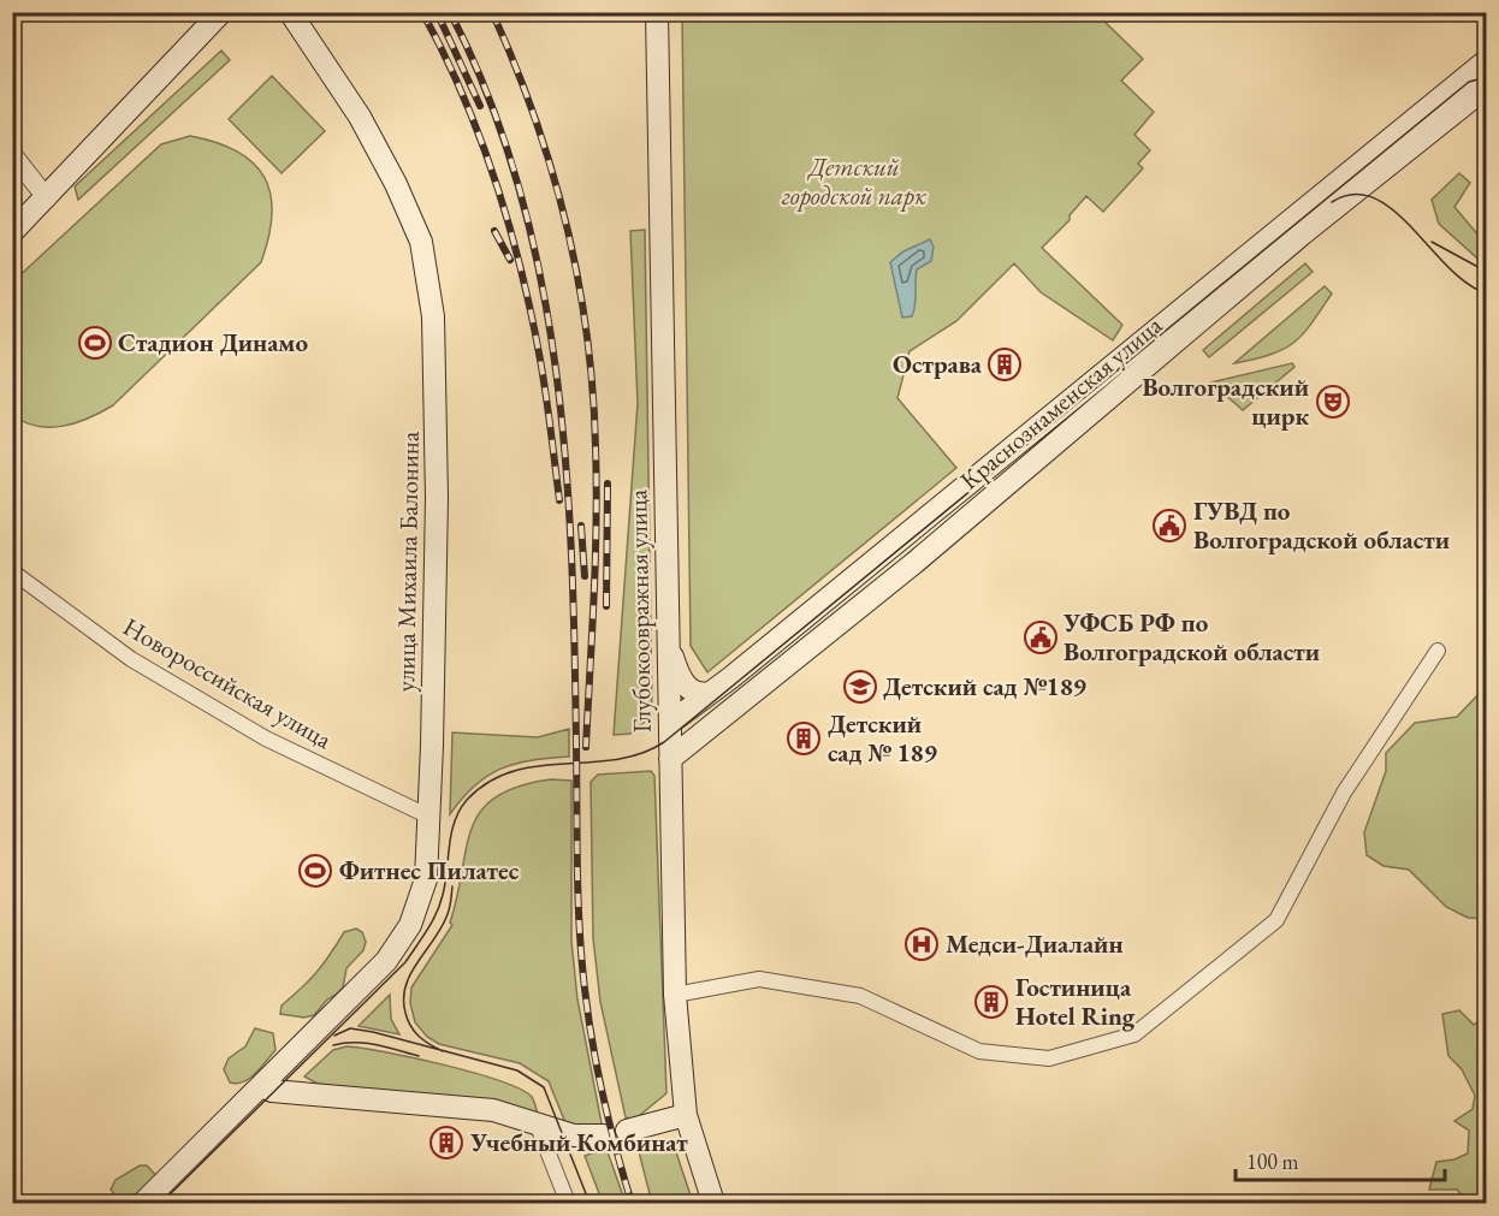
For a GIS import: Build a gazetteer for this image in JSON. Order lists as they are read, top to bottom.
{
  "streets": {
    "main road": ["Краснознаменская улица", "улица Михаила Балонина", "Глубокоовражная улица"],
    "street": ["Новороссийская улица"]
  },
  "crossings": [
    ["Краснознаменская улица", "Глубокоовражная улица"],
    ["улица Михаила Балонина", "Новороссийская улица"]
  ],
  "parks": ["Детский городской парк"],
  "places": {
    "sports": ["Стадион Динамо", "Фитнес Пилатес"],
    "building": [
      "Острава",
      "Детский сад № 189",
      "Гостиница Hotel Ring",
      "Учебный Комбинат"
    ],
    "theatre": ["Волгоградский цирк"],
    "public building": ["ГУВД по Волгоградской области", "УФСБ РФ по Волгоградской области"],
    "school or university": ["Детский сад №189"],
    "hospital": ["Медси-Диалайн"]
  },
  "scale_bar": "100 m"
}
